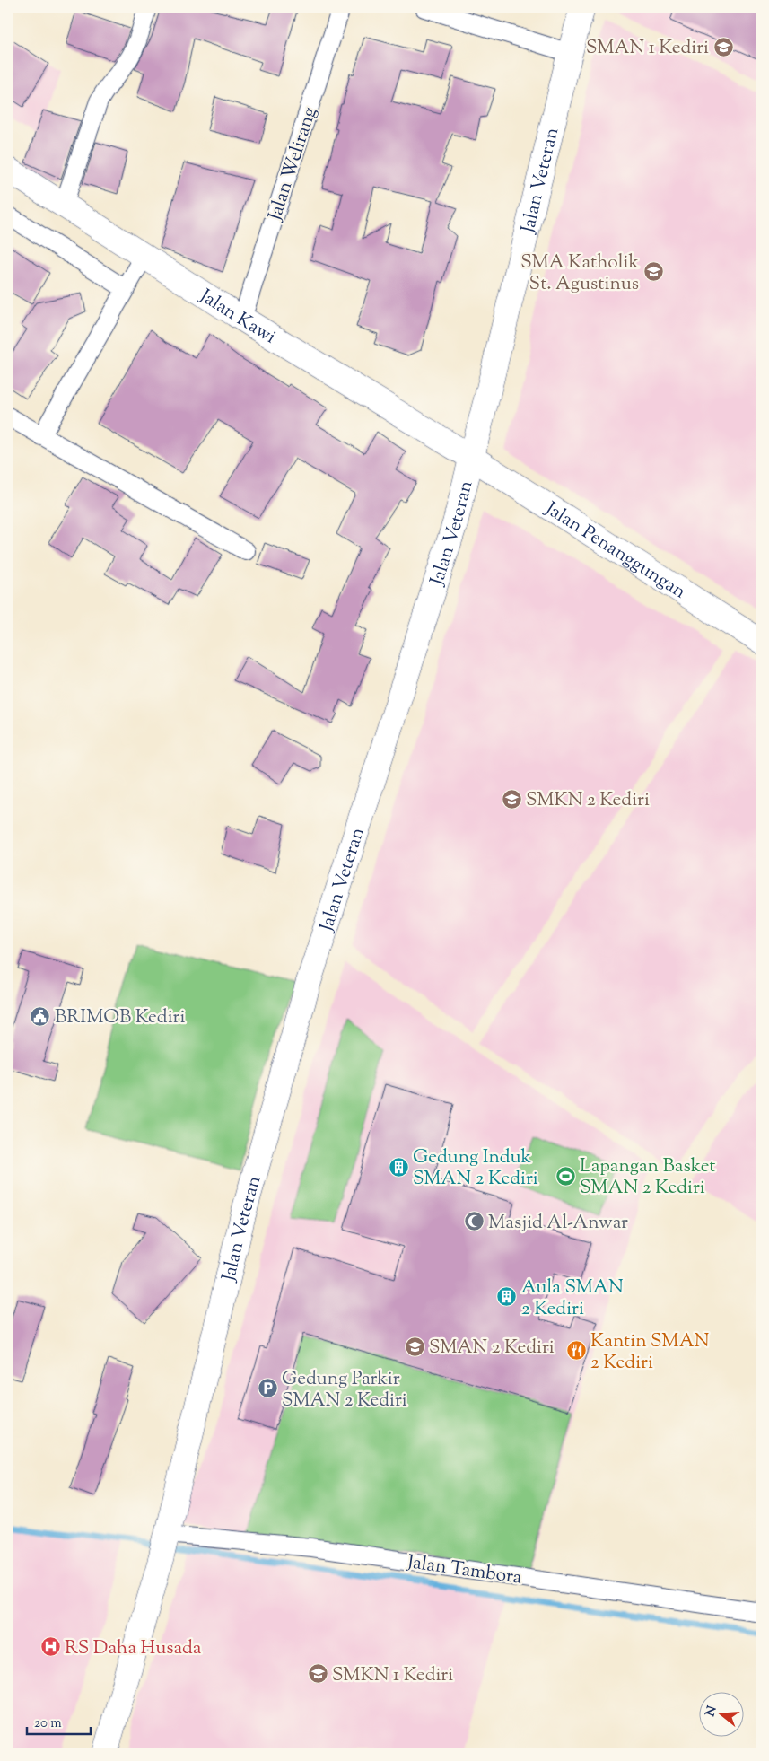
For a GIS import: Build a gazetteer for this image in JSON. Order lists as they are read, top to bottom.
{
  "streets": {
    "main road": ["Jalan Veteran", "Jalan Kawi", "Jalan Penanggungan"],
    "street": ["Jalan Welirang", "Jalan Tambora"]
  },
  "crossings": [
    ["Jalan Welirang", "Jalan Kawi"],
    ["Jalan Veteran", "Jalan Kawi"],
    ["Jalan Veteran", "Jalan Penanggungan"],
    ["Jalan Veteran", "Jalan Tambora"],
    ["Jalan Kawi", "Jalan Penanggungan"]
  ],
  "places": {
    "school or university": [
      "SMAN 1 Kediri",
      "SMA Katholik St. Agustinus",
      "SMKN 2 Kediri",
      "SMAN 2 Kediri",
      "SMKN 1 Kediri"
    ],
    "public building": ["BRIMOB Kediri"],
    "building": ["Gedung Induk SMAN 2 Kediri", "Aula SMAN 2 Kediri"],
    "sports": ["Lapangan Basket SMAN 2 Kediri"],
    "mosque": ["Masjid Al-Anwar"],
    "restaurant": ["Kantin SMAN 2 Kediri"],
    "parking": ["Gedung Parkir SMAN 2 Kediri"],
    "hospital": ["RS Daha Husada"]
  },
  "scale_bar": "20 m",
  "north": "left"
}
